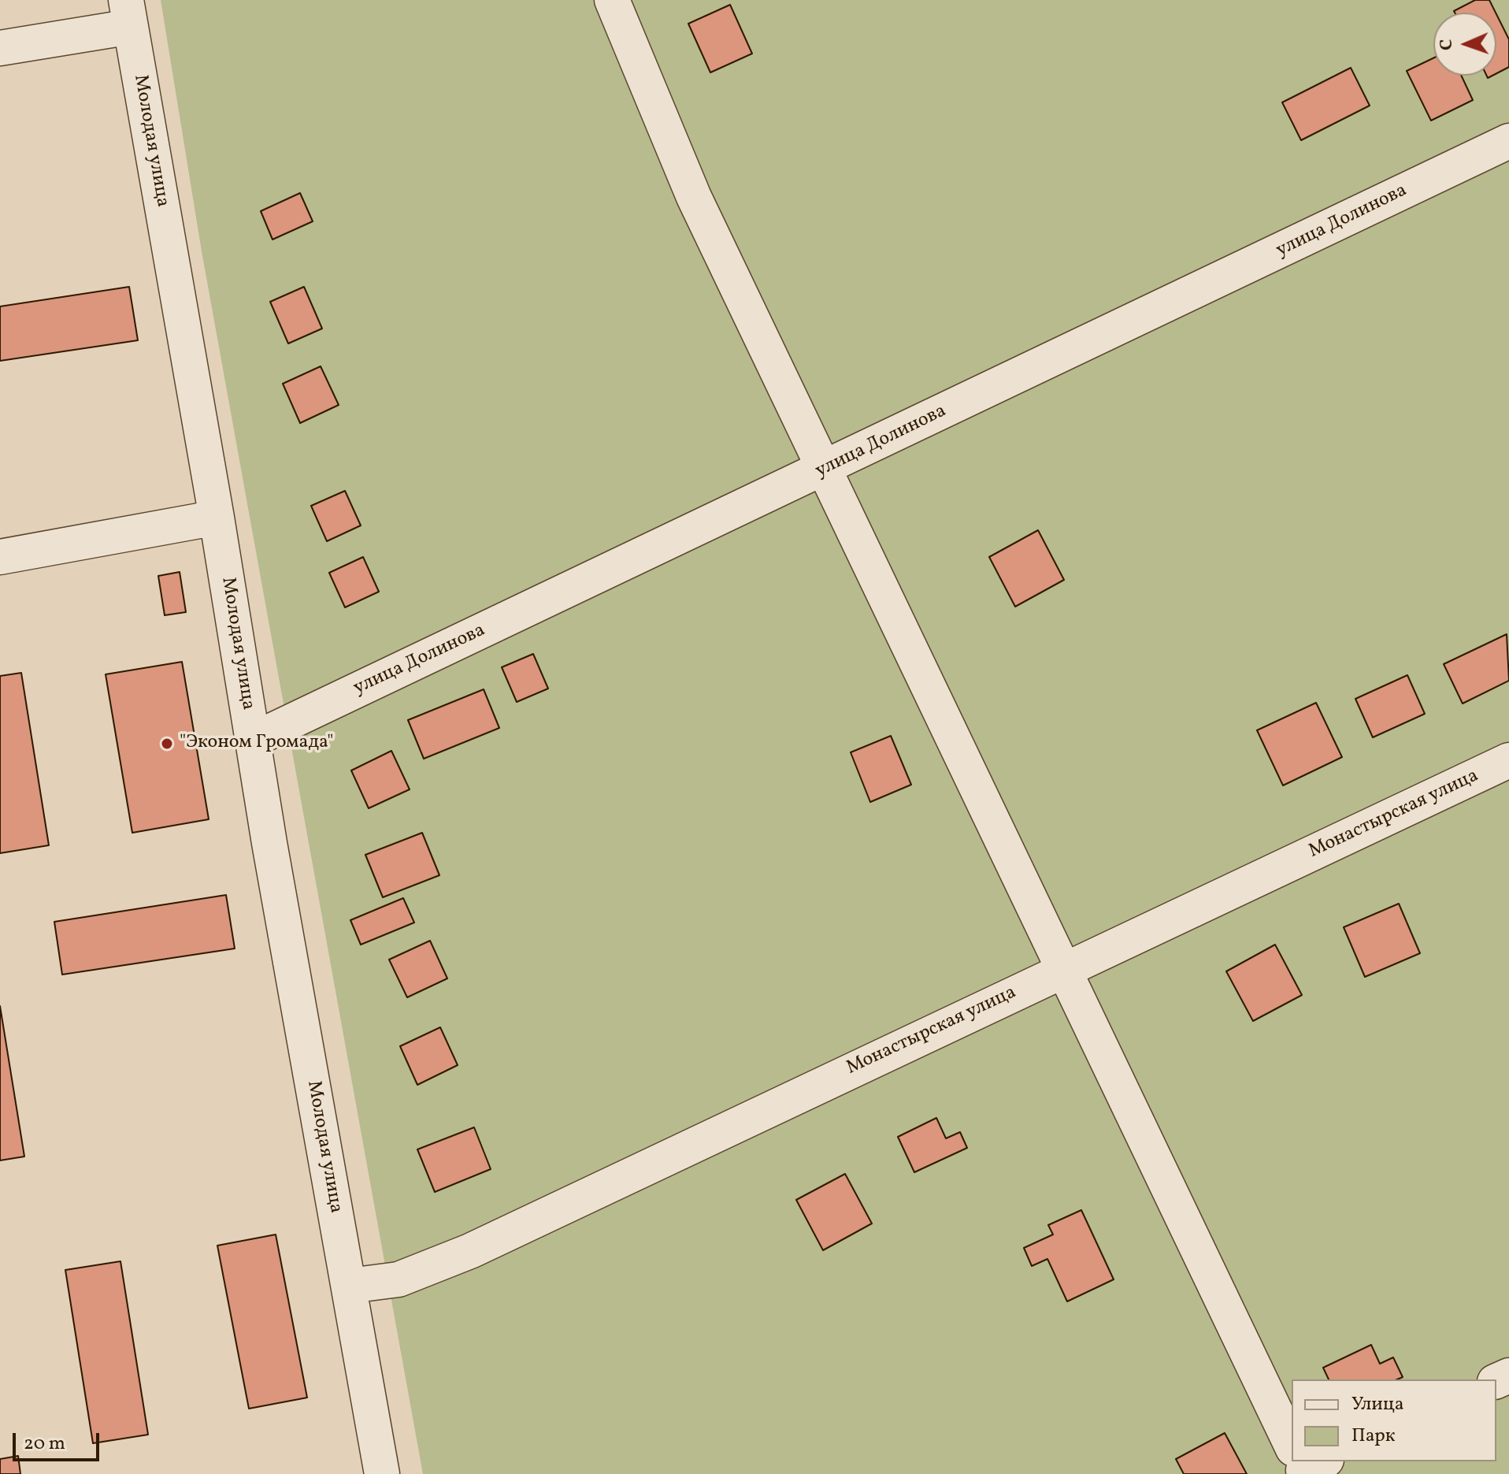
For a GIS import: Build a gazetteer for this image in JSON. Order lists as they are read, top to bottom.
{
  "streets": {
    "street": ["Молодая улица", "улица Долинова", "Монастырская улица"]
  },
  "crossings": [
    ["Молодая улица", "улица Долинова"],
    ["Молодая улица", "Монастырская улица"]
  ],
  "places": ["\"Эконом Громада\""],
  "legend": ["Улица", "Парк"],
  "scale_bar": "20 m",
  "north": "left"
}
